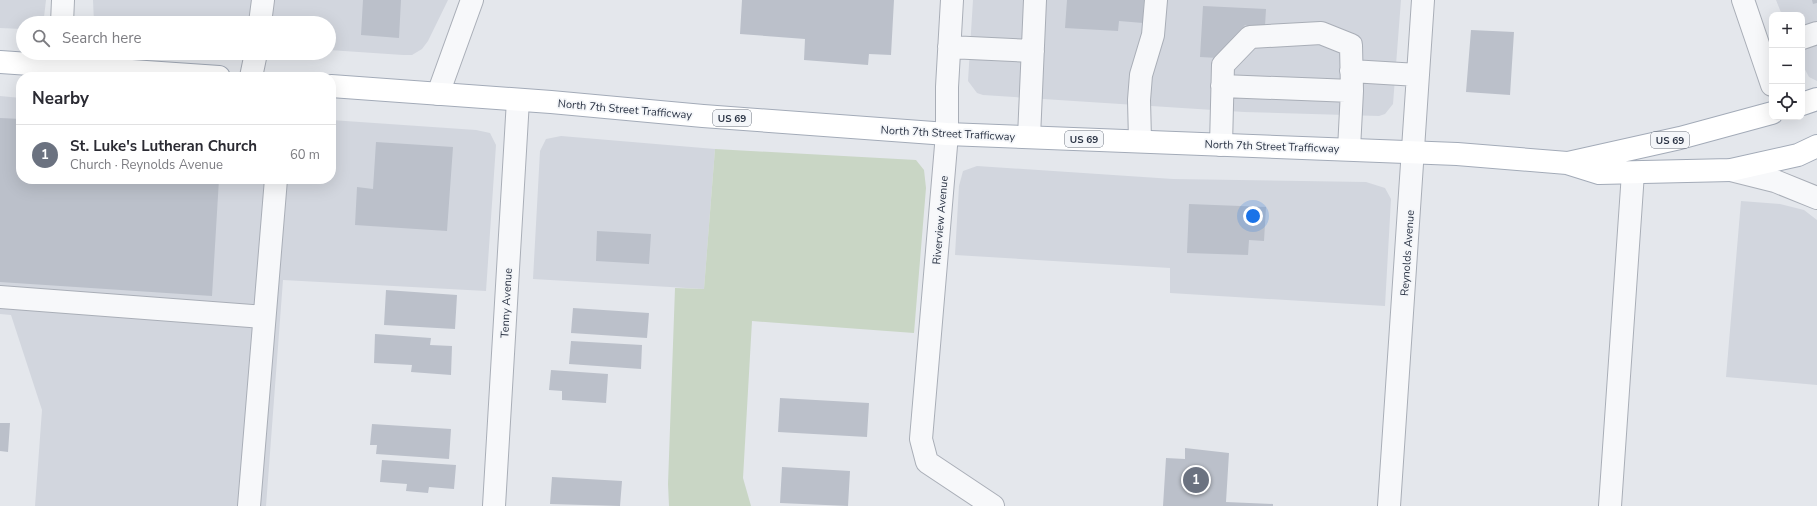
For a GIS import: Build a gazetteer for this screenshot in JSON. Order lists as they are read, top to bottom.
{
  "streets": {
    "main road": ["North 7th Street Trafficway", "US 69"],
    "street": ["Riverview Avenue", "Reynolds Avenue", "Tenny Avenue"]
  },
  "crossings": [
    ["North 7th Street Trafficway", "Riverview Avenue"],
    ["North 7th Street Trafficway", "Reynolds Avenue"],
    ["North 7th Street Trafficway", "Tenny Avenue"]
  ],
  "page": {
    "map_buttons": ["+", "−"],
    "search": "Search here",
    "heading": "Nearby",
    "list": [
      {
        "mark": "1",
        "name": "St. Luke's Lutheran Church",
        "note": "Church · Reynolds Avenue",
        "value": "60 m"
      }
    ],
    "pins": "1"
  }
}
